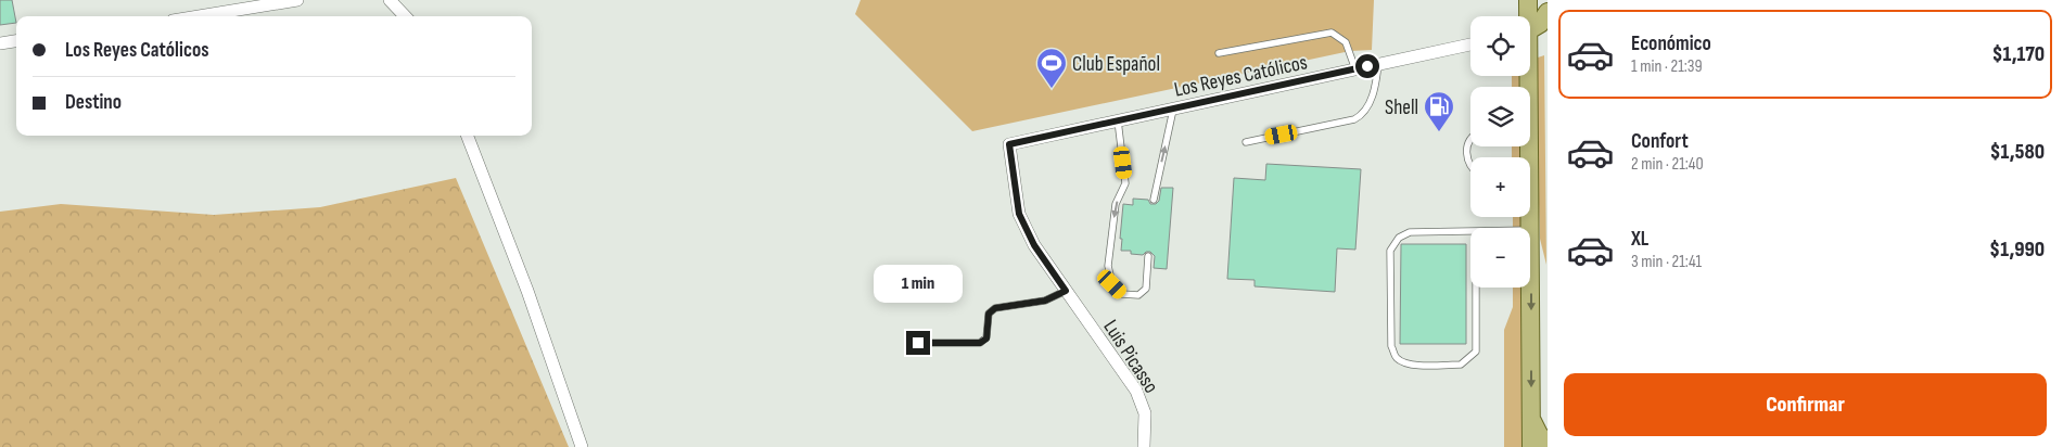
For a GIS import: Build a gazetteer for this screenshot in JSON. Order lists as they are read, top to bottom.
{
  "streets": {
    "street": ["Los Reyes Católicos", "Luis Picasso"]
  },
  "crossings": [
    ["Los Reyes Católicos", "Luis Picasso"]
  ],
  "places": {
    "sports": ["Club Español"],
    "fuel station": ["Shell"]
  },
  "page": {
    "list": [
      {
        "name": "Económico",
        "note": "1 min · 21:39",
        "value": "$1,170"
      },
      {
        "name": "Confort",
        "note": "2 min · 21:40",
        "value": "$1,580"
      },
      {
        "name": "XL",
        "note": "3 min · 21:41",
        "value": "$1,990"
      }
    ],
    "map_buttons": ["+", "−"],
    "banner": ["Los Reyes Católicos", "Destino"],
    "bubble": "1 min",
    "buttons": "Confirmar"
  }
}
